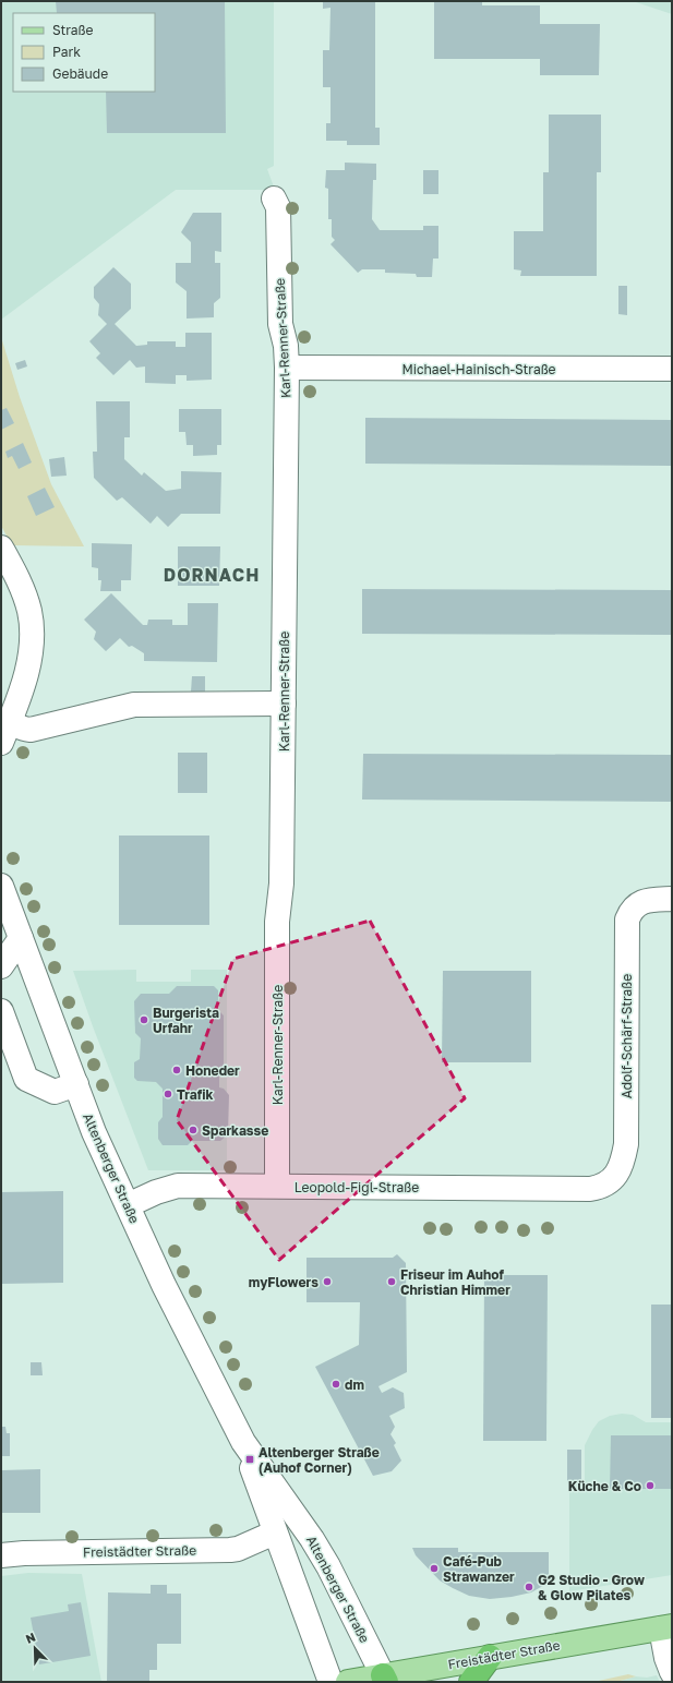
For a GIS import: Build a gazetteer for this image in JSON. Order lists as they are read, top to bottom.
{
  "streets": {
    "main road": ["Freistädter Straße"],
    "street": [
      "Karl-Renner-Straße",
      "Michael-Hainisch-Straße",
      "Adolf-Schärf-Straße",
      "Altenberger Straße",
      "Leopold-Figl-Straße"
    ]
  },
  "crossings": [
    ["Karl-Renner-Straße", "Michael-Hainisch-Straße"],
    ["Karl-Renner-Straße", "Leopold-Figl-Straße"],
    ["Adolf-Schärf-Straße", "Leopold-Figl-Straße"],
    ["Altenberger Straße", "Leopold-Figl-Straße"],
    ["Altenberger Straße", "Freistädter Straße"]
  ],
  "districts": ["DORNACH"],
  "places": {
    "other": [
      "Burgerista Urfahr",
      "Honeder",
      "Trafik",
      "Sparkasse",
      "myFlowers",
      "Friseur im Auhof Christian Himmer",
      "dm",
      "Küche & Co",
      "Café-Pub Strawanzer",
      "G2 Studio - Grow & Glow Pilates"
    ],
    "transit": ["Altenberger Straße (Auhof Corner)"]
  },
  "legend": ["Straße", "Park", "Gebäude"],
  "north": "top left"
}
